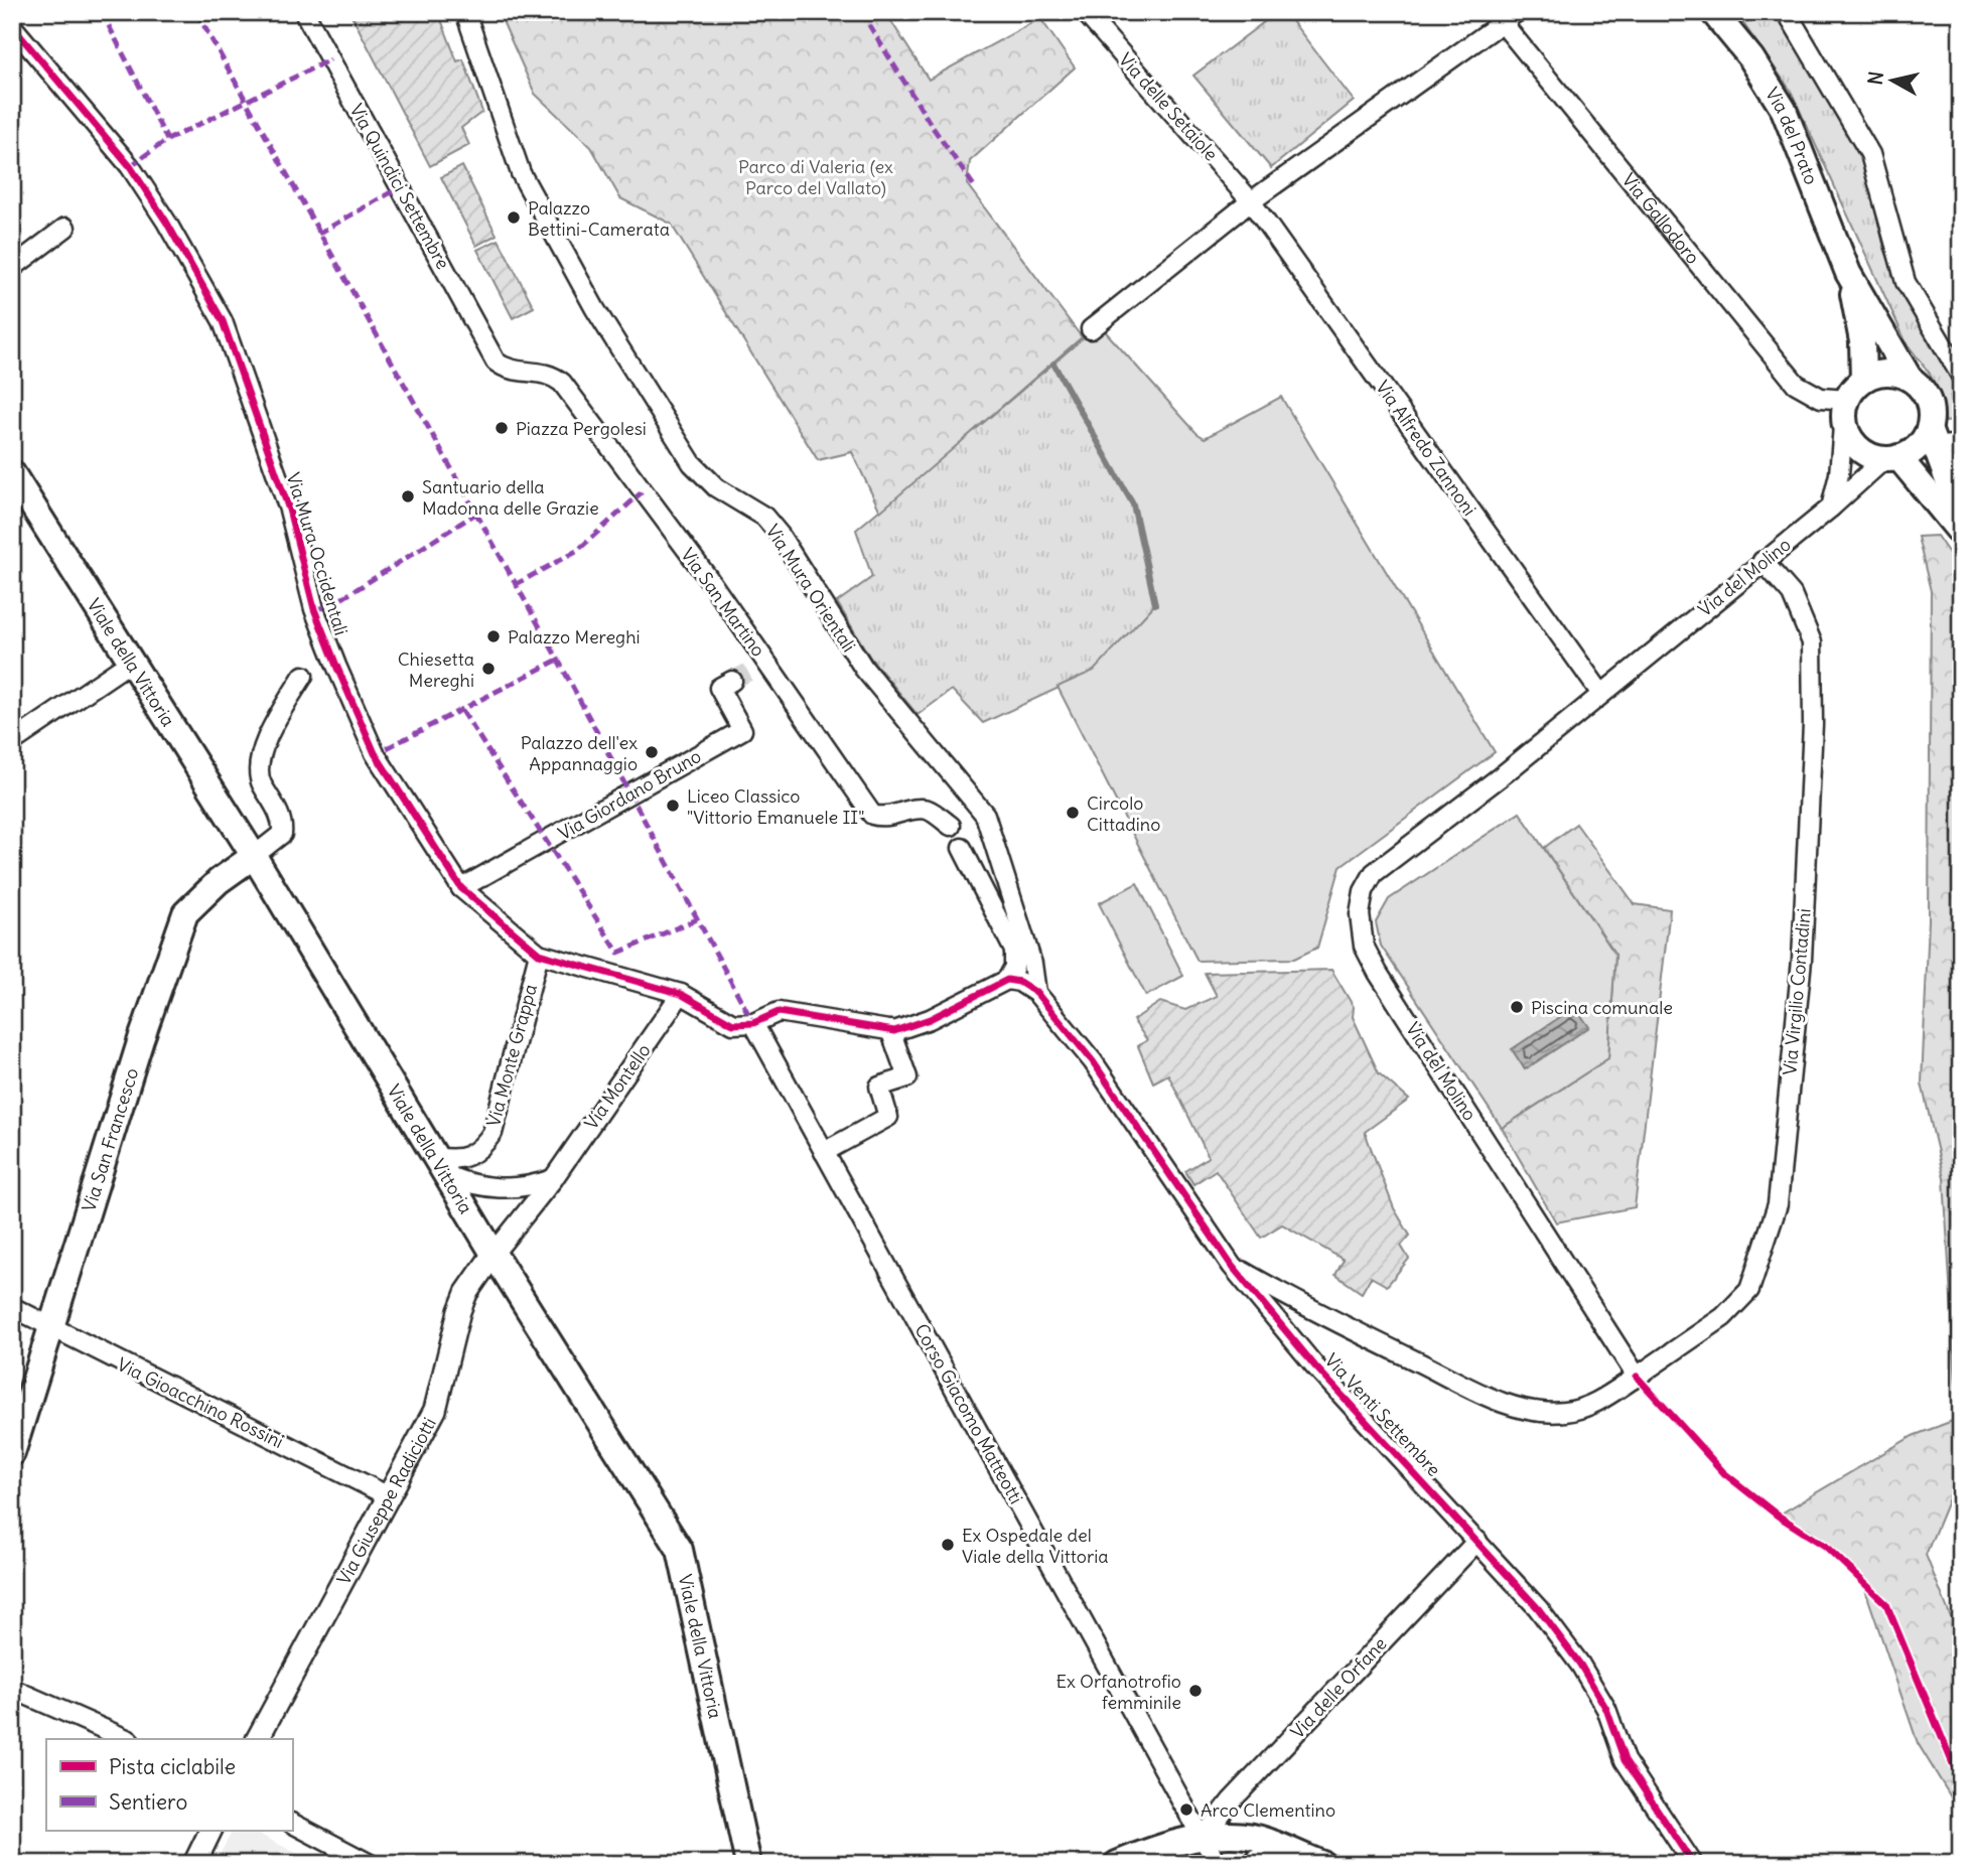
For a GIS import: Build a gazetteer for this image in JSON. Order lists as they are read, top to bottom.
{
  "streets": {
    "main road": ["Via del Prato", "Viale della Vittoria", "Via San Francesco"],
    "street": [
      "Via delle Setaiole",
      "Via Quindici Settembre",
      "Via Gallodoro",
      "Via Alfredo Zannoni",
      "Via Mura Occidentali",
      "Via del Molino",
      "Via Mura Orientali",
      "Via San Martino",
      "Via Giordano Bruno",
      "Via Virgilio Contadini",
      "Via Monte Grappa",
      "Via Montello",
      "Via Gioacchino Rossini",
      "Corso Giacomo Matteotti",
      "Via Venti Settembre",
      "Via Giuseppe Radiciotti",
      "Via delle Orfane"
    ]
  },
  "crossings": [
    ["Via delle Setaiole", "Via Alfredo Zannoni"],
    ["Via del Prato", "Via Gallodoro"],
    ["Via del Prato", "Via del Molino"],
    ["Via Quindici Settembre", "Via San Martino"],
    ["Via Gallodoro", "Via del Molino"],
    ["Via Alfredo Zannoni", "Via del Molino"],
    ["Via Mura Occidentali", "Via Giordano Bruno"],
    ["Via Mura Occidentali", "Via Monte Grappa"],
    ["Via Mura Occidentali", "Via Montello"],
    ["Via Mura Occidentali", "Corso Giacomo Matteotti"],
    ["Via del Molino", "Via Virgilio Contadini"],
    ["Via Mura Orientali", "Via Venti Settembre"],
    ["Viale della Vittoria", "Via Monte Grappa"],
    ["Viale della Vittoria", "Via Montello"],
    ["Viale della Vittoria", "Via San Francesco"],
    ["Viale della Vittoria", "Via Giuseppe Radiciotti"],
    ["Via Montello", "Via Giuseppe Radiciotti"],
    ["Via San Francesco", "Via Gioacchino Rossini"],
    ["Via Gioacchino Rossini", "Via Giuseppe Radiciotti"],
    ["Corso Giacomo Matteotti", "Via delle Orfane"],
    ["Via Venti Settembre", "Via delle Orfane"]
  ],
  "parks": ["Parco di Valeria (ex Parco del Vallato)"],
  "places": [
    "Palazzo Bettini-Camerata",
    "Piazza Pergolesi",
    "Santuario della Madonna delle Grazie",
    "Palazzo Mereghi",
    "Chiesetta Mereghi",
    "Palazzo dell'ex Appannaggio",
    "Liceo Classico \"Vittorio Emanuele II\"",
    "Circolo Cittadino",
    "Piscina comunale",
    "Ex Ospedale del Viale della Vittoria",
    "Ex Orfanotrofio femminile",
    "Arco Clementino"
  ],
  "legend": ["Pista ciclabile", "Sentiero"],
  "north": "left"
}
